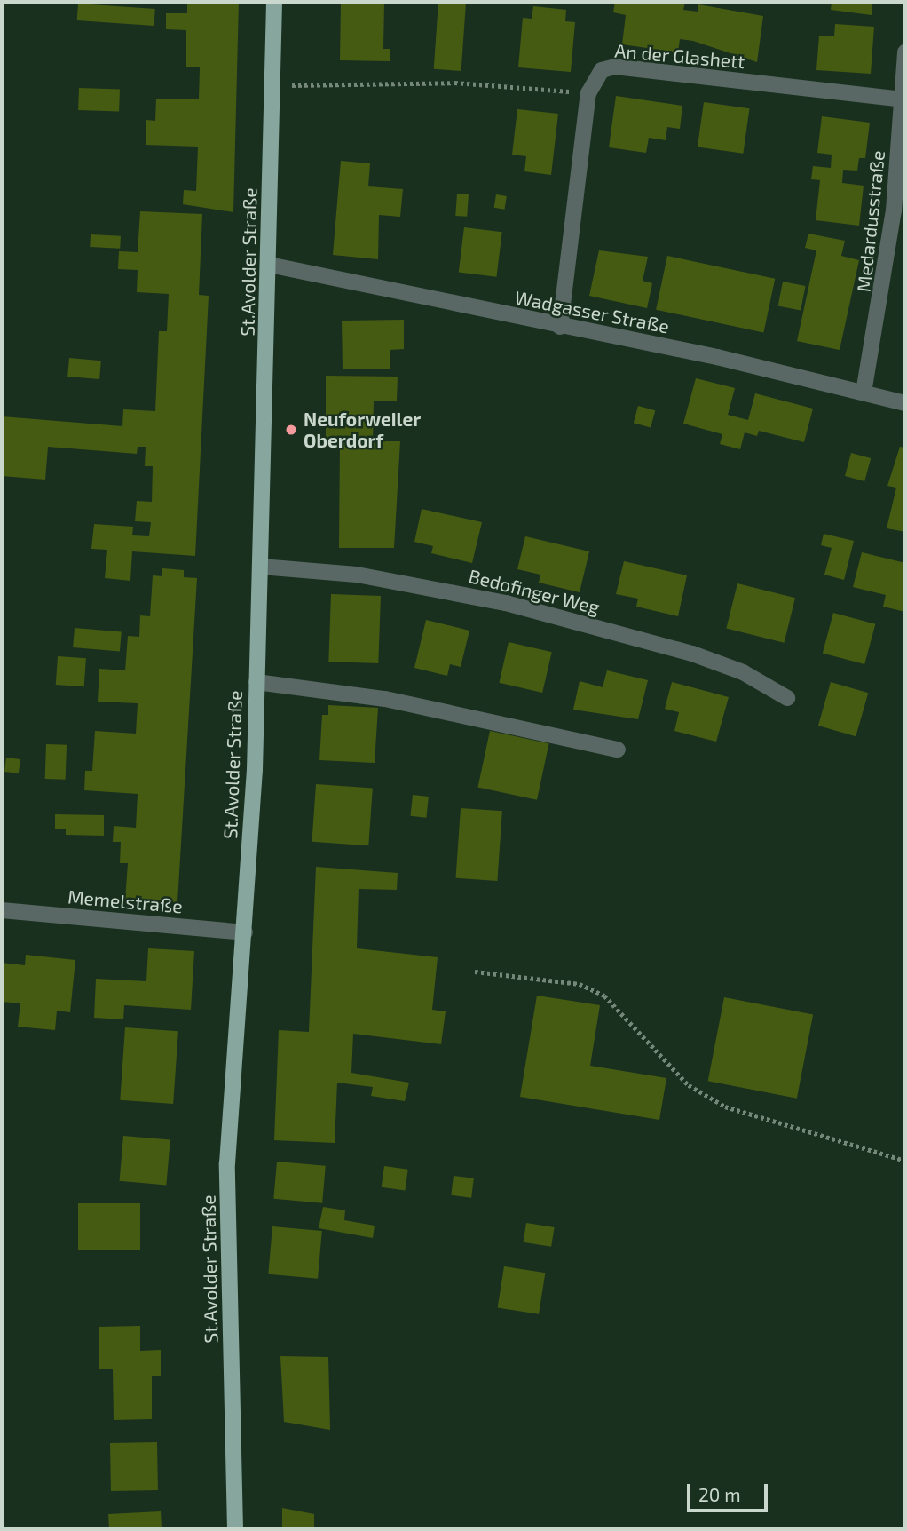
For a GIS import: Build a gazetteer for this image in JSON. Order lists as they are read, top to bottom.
{
  "streets": {
    "main road": ["St.Avolder Straße"],
    "street": [
      "An der Glashett",
      "Medardusstraße",
      "Wadgasser Straße",
      "Bedofinger Weg",
      "Memelstraße"
    ]
  },
  "crossings": [
    ["An der Glashett", "Medardusstraße"],
    ["An der Glashett", "Wadgasser Straße"],
    ["Medardusstraße", "Wadgasser Straße"],
    ["St.Avolder Straße", "Wadgasser Straße"],
    ["St.Avolder Straße", "Bedofinger Weg"],
    ["St.Avolder Straße", "Memelstraße"]
  ],
  "places": ["Neuforweiler Oberdorf"],
  "scale_bar": "20 m"
}
